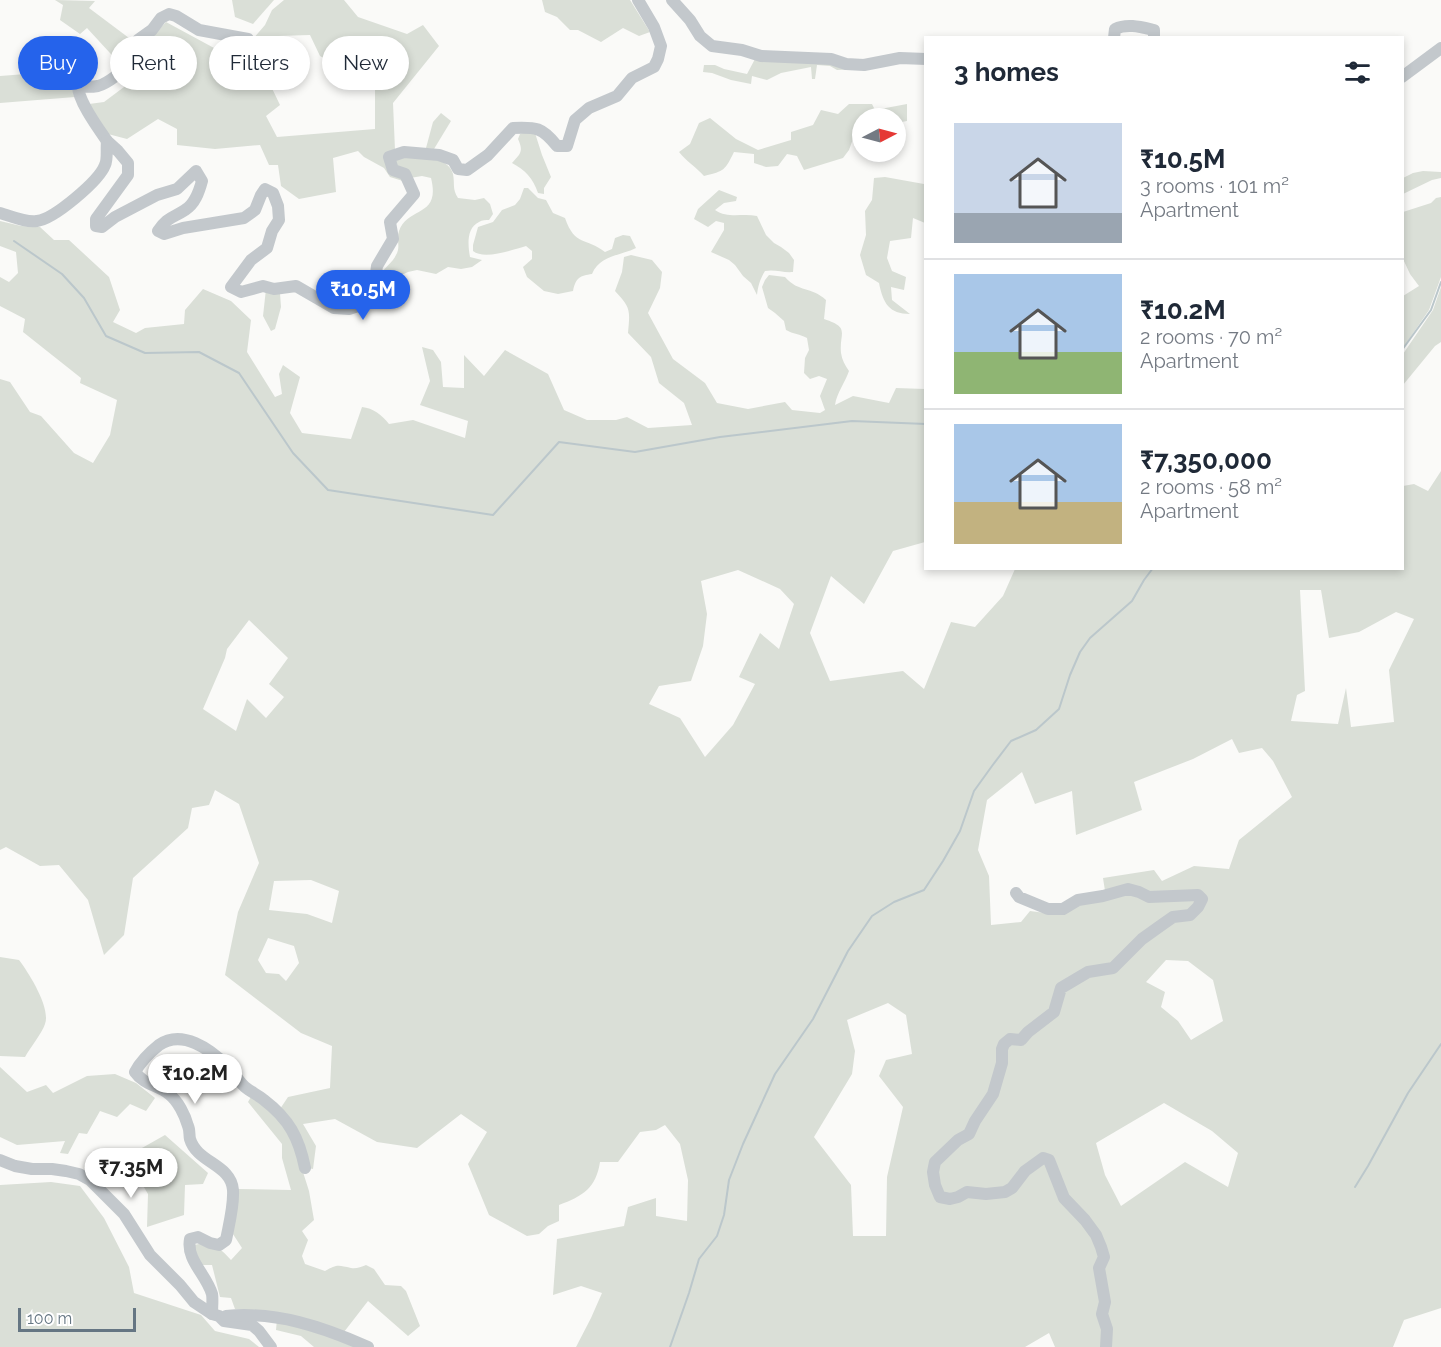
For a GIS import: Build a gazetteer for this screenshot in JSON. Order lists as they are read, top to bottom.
{
  "scale_bar": "100 m",
  "north": "right",
  "page": {
    "chip": [
      "Buy",
      "Rent",
      "Filters",
      "New"
    ],
    "heading": "3 homes",
    "list": [
      {
        "name": "₹10.5M",
        "note": "3 rooms · 101 m² · Apartment"
      },
      {
        "name": "₹10.2M",
        "note": "2 rooms · 70 m² · Apartment"
      },
      {
        "name": "₹7,350,000",
        "note": "2 rooms · 58 m² · Apartment"
      }
    ],
    "price": ["₹10.5M", "₹10.2M", "₹7.35M"],
    "scale": "100 m"
  }
}
